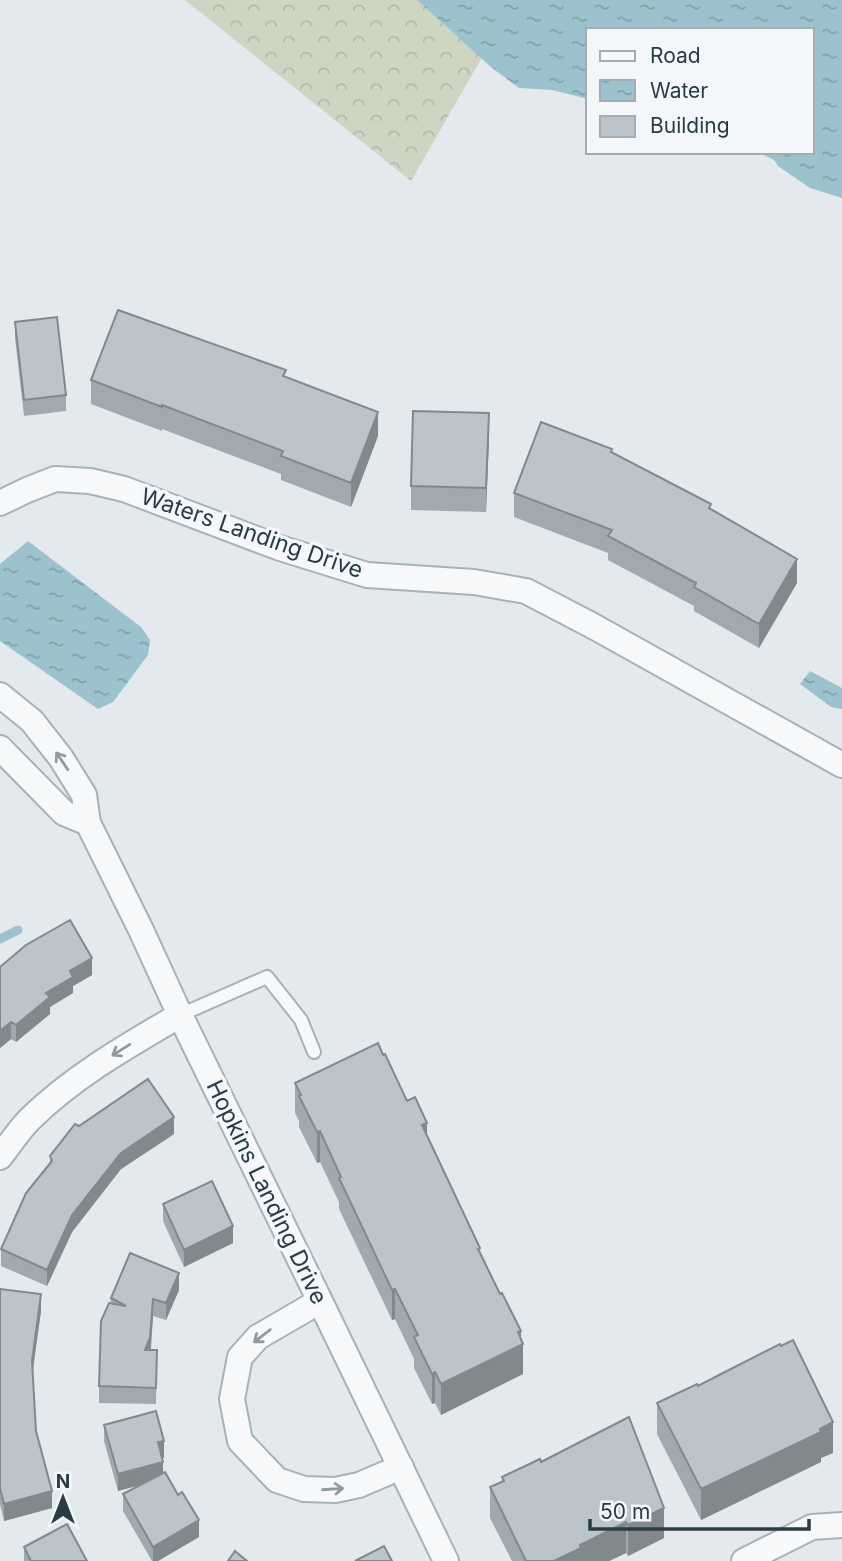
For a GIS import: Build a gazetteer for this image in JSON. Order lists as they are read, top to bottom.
{
  "streets": {
    "street": ["Waters Landing Drive", "Hopkins Landing Drive"]
  },
  "legend": ["Road", "Water", "Building"],
  "scale_bar": "50 m",
  "north": "top"
}
